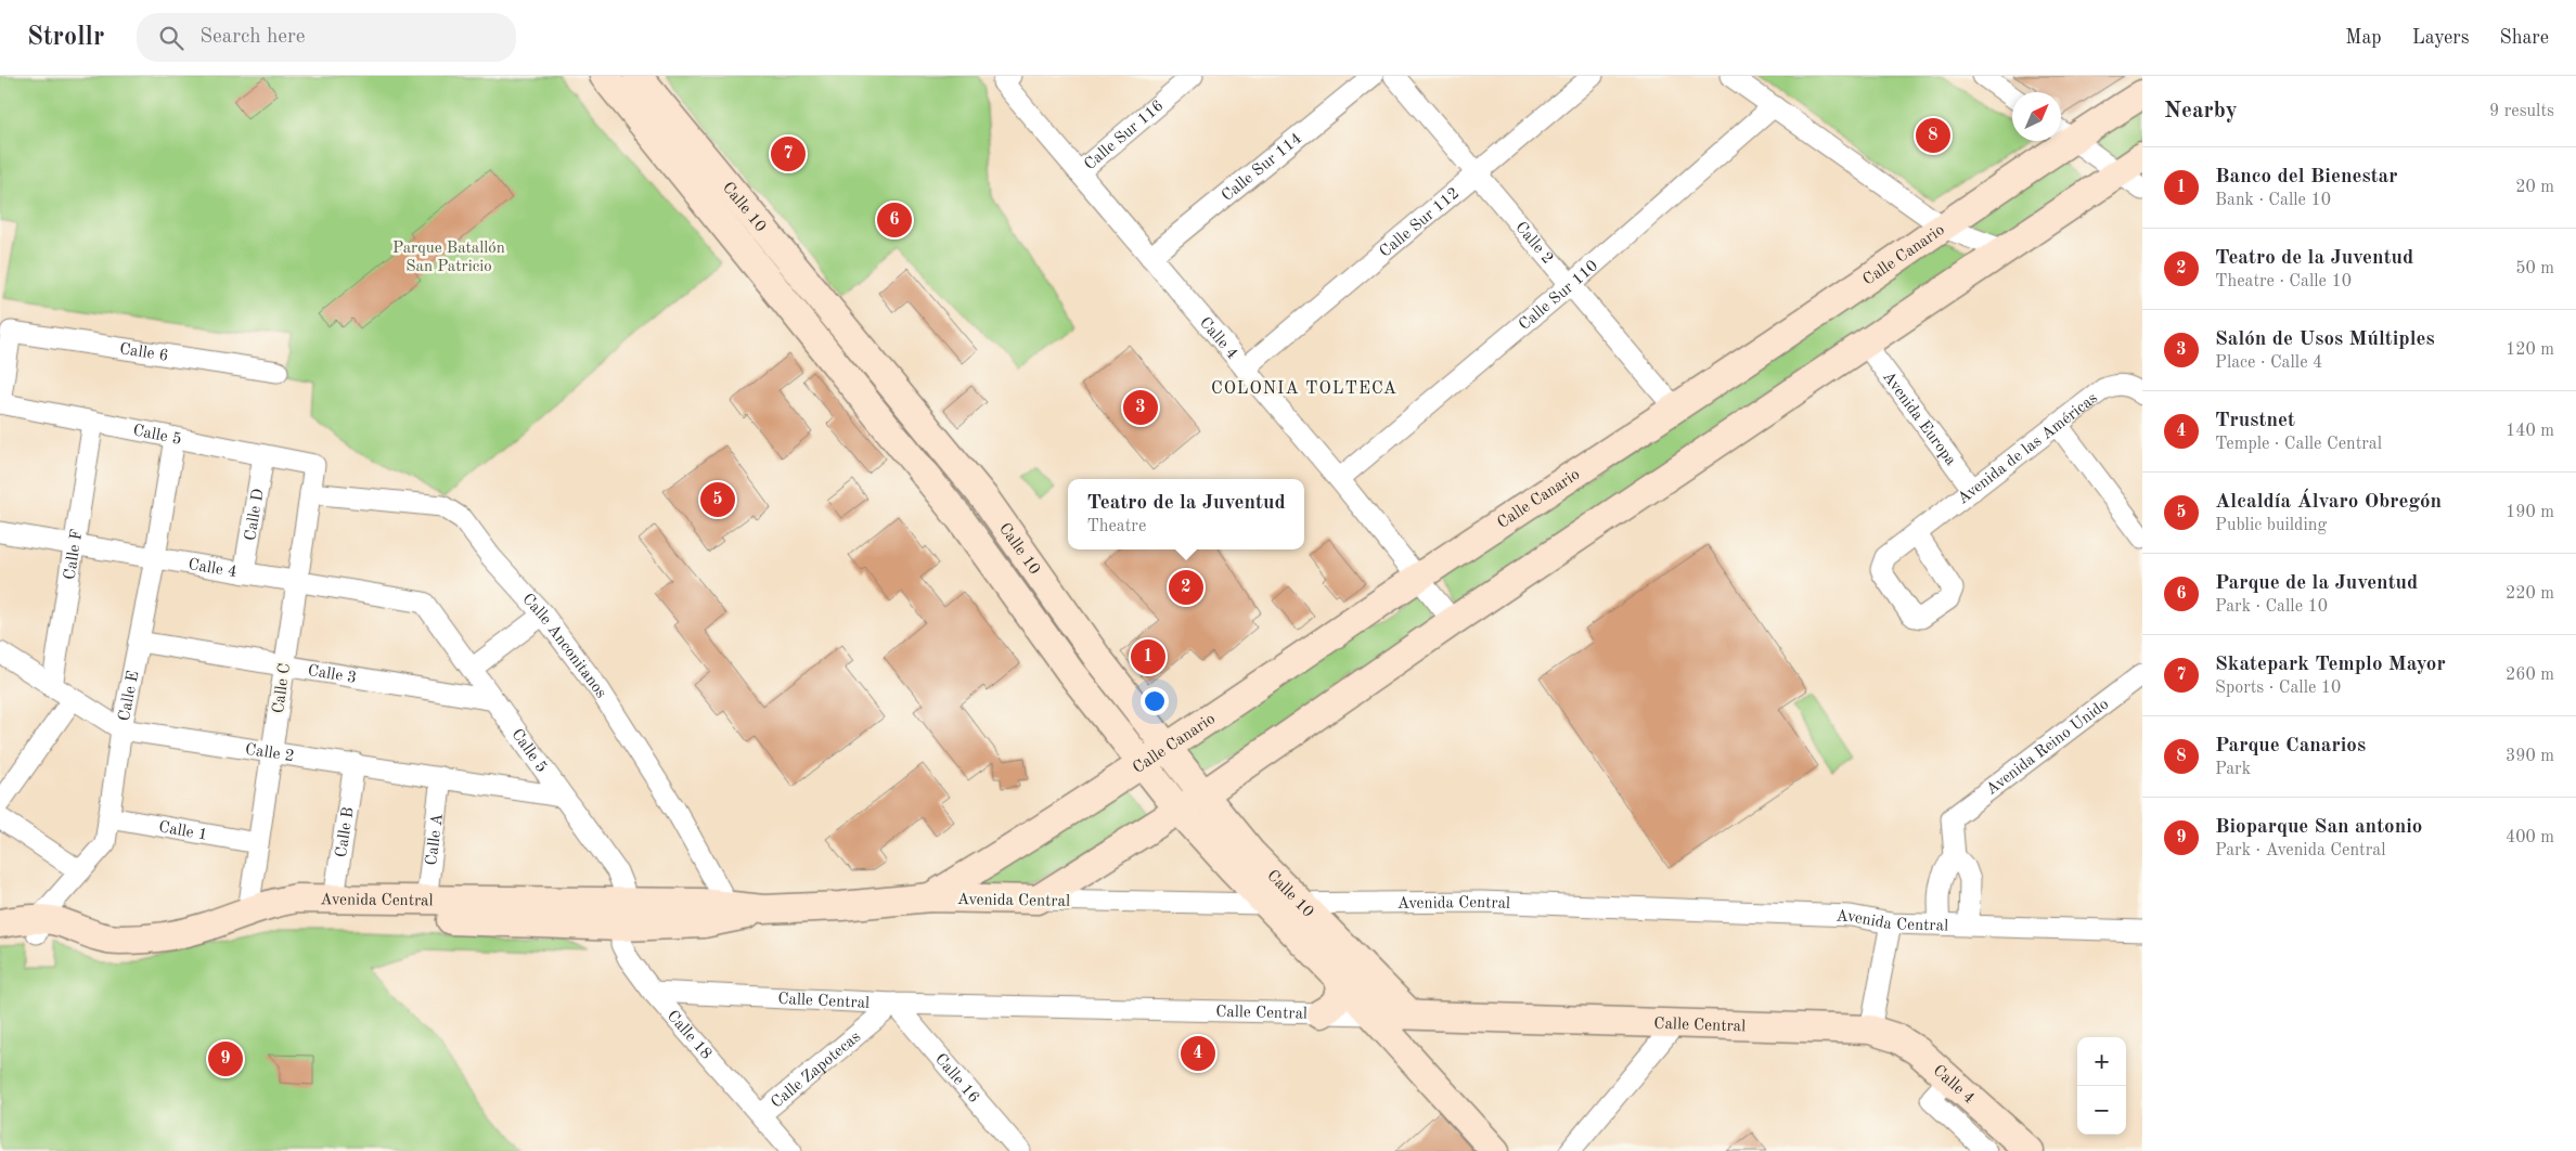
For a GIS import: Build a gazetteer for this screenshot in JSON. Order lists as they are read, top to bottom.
{
  "streets": {
    "street": [
      "Calle Sur 116",
      "Calle Sur 114",
      "Calle 10",
      "Calle Sur 112",
      "Calle 2",
      "Calle Canario",
      "Calle Sur 110",
      "Calle 4",
      "Calle 6",
      "Avenida Europa",
      "Calle 5",
      "Avenida de las Américas",
      "Calle D",
      "Calle F",
      "Calle Anconitanos",
      "Calle 3",
      "Calle C",
      "Calle E",
      "Avenida Reino Unido",
      "Calle 1",
      "Calle B",
      "Calle A",
      "Avenida Central",
      "Calle Central",
      "Calle 18",
      "Calle Zapotecas",
      "Calle 16"
    ]
  },
  "crossings": [
    ["Calle Sur 116", "Calle 4"],
    ["Calle Sur 114", "Calle 4"],
    ["Calle 10", "Calle Canario"],
    ["Calle 10", "Avenida Central"],
    ["Calle 10", "Calle Central"],
    ["Calle Sur 112", "Calle 2"],
    ["Calle Sur 112", "Calle 4"],
    ["Calle 2", "Calle Canario"],
    ["Calle 2", "Calle Sur 110"],
    ["Calle 2", "Calle 5"],
    ["Calle 2", "Calle F"],
    ["Calle 2", "Calle C"],
    ["Calle 2", "Calle E"],
    ["Calle 2", "Calle B"],
    ["Calle 2", "Calle A"],
    ["Calle Canario", "Calle 4"],
    ["Calle Canario", "Avenida Central"],
    ["Calle Sur 110", "Calle 4"],
    ["Calle 4", "Calle 5"],
    ["Calle 4", "Calle D"],
    ["Calle 4", "Calle F"],
    ["Calle 4", "Calle C"],
    ["Calle 4", "Calle E"],
    ["Calle 4", "Calle Central"],
    ["Calle 6", "Calle 5"],
    ["Avenida Europa", "Avenida de las Américas"],
    ["Calle 5", "Calle D"],
    ["Calle 5", "Calle F"],
    ["Calle 5", "Calle 3"],
    ["Calle 5", "Calle C"],
    ["Calle 5", "Calle E"],
    ["Calle 5", "Avenida Central"],
    ["Calle 5", "Calle 18"],
    ["Calle Anconitanos", "Calle C"],
    ["Calle Anconitanos", "Avenida Central"],
    ["Calle 3", "Calle C"],
    ["Calle 3", "Calle E"],
    ["Calle C", "Calle 1"],
    ["Calle C", "Avenida Central"],
    ["Calle E", "Calle 1"],
    ["Calle E", "Avenida Central"],
    ["Calle B", "Avenida Central"],
    ["Calle A", "Avenida Central"],
    ["Avenida Central", "Calle 18"],
    ["Calle Central", "Calle 18"],
    ["Calle Central", "Calle Zapotecas"],
    ["Calle Central", "Calle 16"],
    ["Calle 18", "Calle Zapotecas"],
    ["Calle Zapotecas", "Calle 16"]
  ],
  "districts": ["COLONIA TOLTECA"],
  "parks": ["Parque Batallón San Patricio"],
  "north": "top right",
  "page": {
    "header": "Strollr",
    "search": "Search here",
    "nav": ["Map", "Layers", "Share"],
    "heading": ["Nearby", "9 results"],
    "pins": [
      "8",
      "7",
      "6",
      "3",
      "5",
      "2",
      "1",
      "4",
      "9"
    ],
    "list": [
      {
        "mark": "1",
        "name": "Banco del Bienestar",
        "note": "Bank · Calle 10",
        "value": "20 m"
      },
      {
        "mark": "2",
        "name": "Teatro de la Juventud",
        "note": "Theatre · Calle 10",
        "value": "50 m"
      },
      {
        "mark": "3",
        "name": "Salón de Usos Múltiples",
        "note": "Place · Calle 4",
        "value": "120 m"
      },
      {
        "mark": "4",
        "name": "Trustnet",
        "note": "Temple · Calle Central",
        "value": "140 m"
      },
      {
        "mark": "5",
        "name": "Alcaldía Álvaro Obregón",
        "note": "Public building",
        "value": "190 m"
      },
      {
        "mark": "6",
        "name": "Parque de la Juventud",
        "note": "Park · Calle 10",
        "value": "220 m"
      },
      {
        "mark": "7",
        "name": "Skatepark Templo Mayor",
        "note": "Sports · Calle 10",
        "value": "260 m"
      },
      {
        "mark": "8",
        "name": "Parque Canarios",
        "note": "Park",
        "value": "390 m"
      },
      {
        "mark": "9",
        "name": "Bioparque San antonio",
        "note": "Park · Avenida Central",
        "value": "400 m"
      }
    ],
    "popup": ["Teatro de la Juventud", "Theatre"],
    "map_buttons": ["+", "−"]
  }
}
